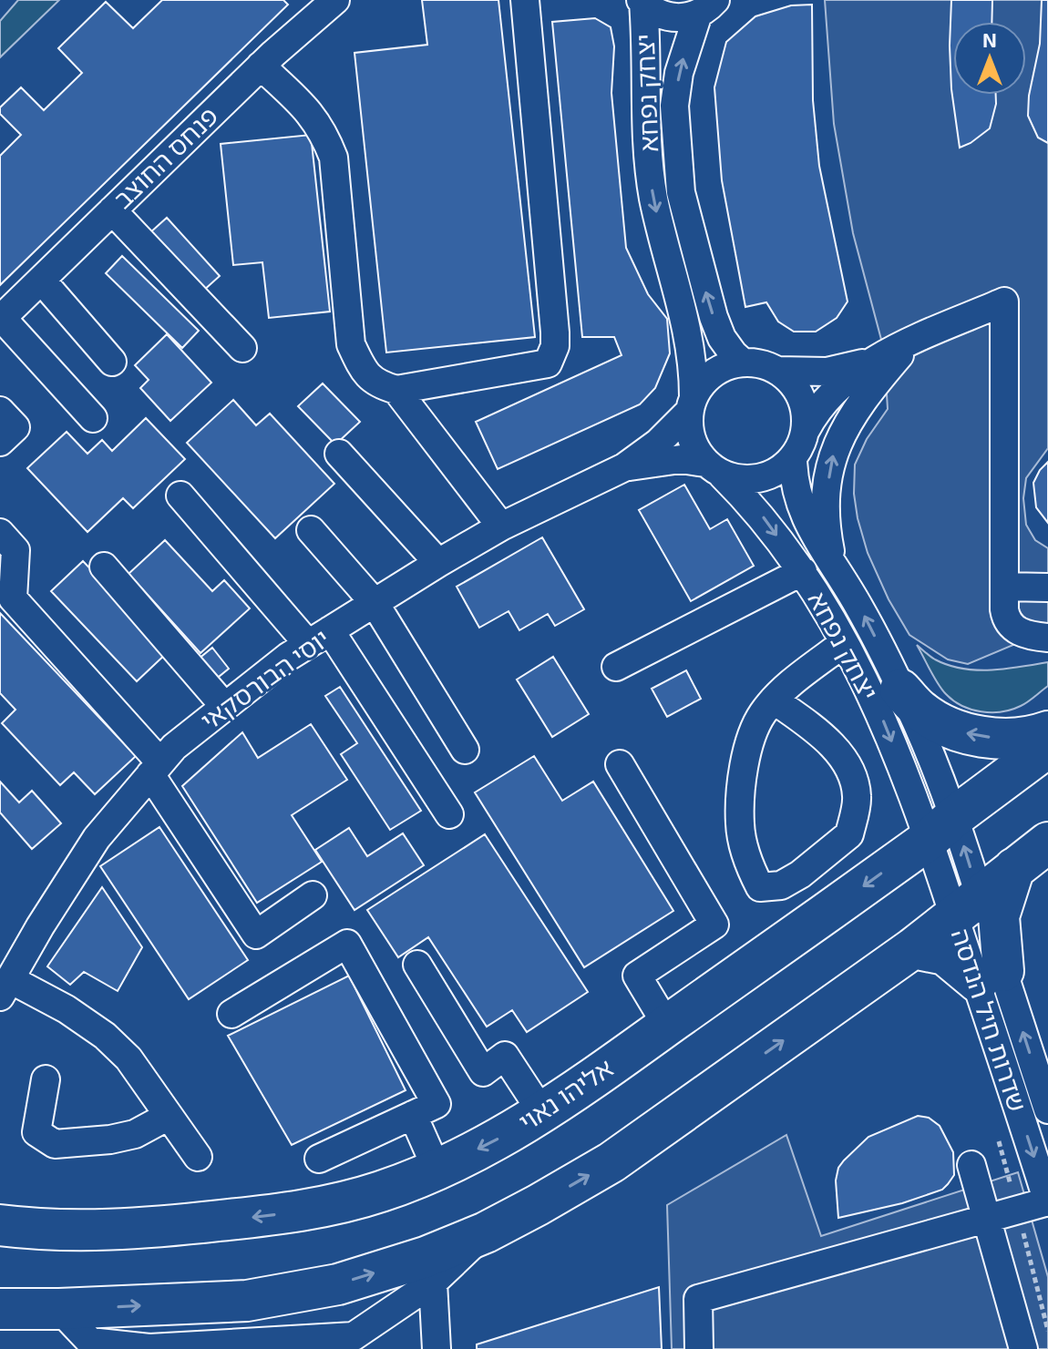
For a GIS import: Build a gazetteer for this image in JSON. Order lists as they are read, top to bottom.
{
  "streets": {
    "highway": ["אליהו נאוי"],
    "street": [
      "יצחק נפחא",
      "פנחס החוצב",
      "יוסי הבורסקאי",
      "שדרות חיל הנדסה"
    ]
  },
  "crossings": [
    ["יצחק נפחא", "יוסי הבורסקאי"],
    ["יצחק נפחא", "שדרות חיל הנדסה"],
    ["יצחק נפחא", "אליהו נאוי"],
    ["שדרות חיל הנדסה", "אליהו נאוי"]
  ],
  "north": "top"
}
